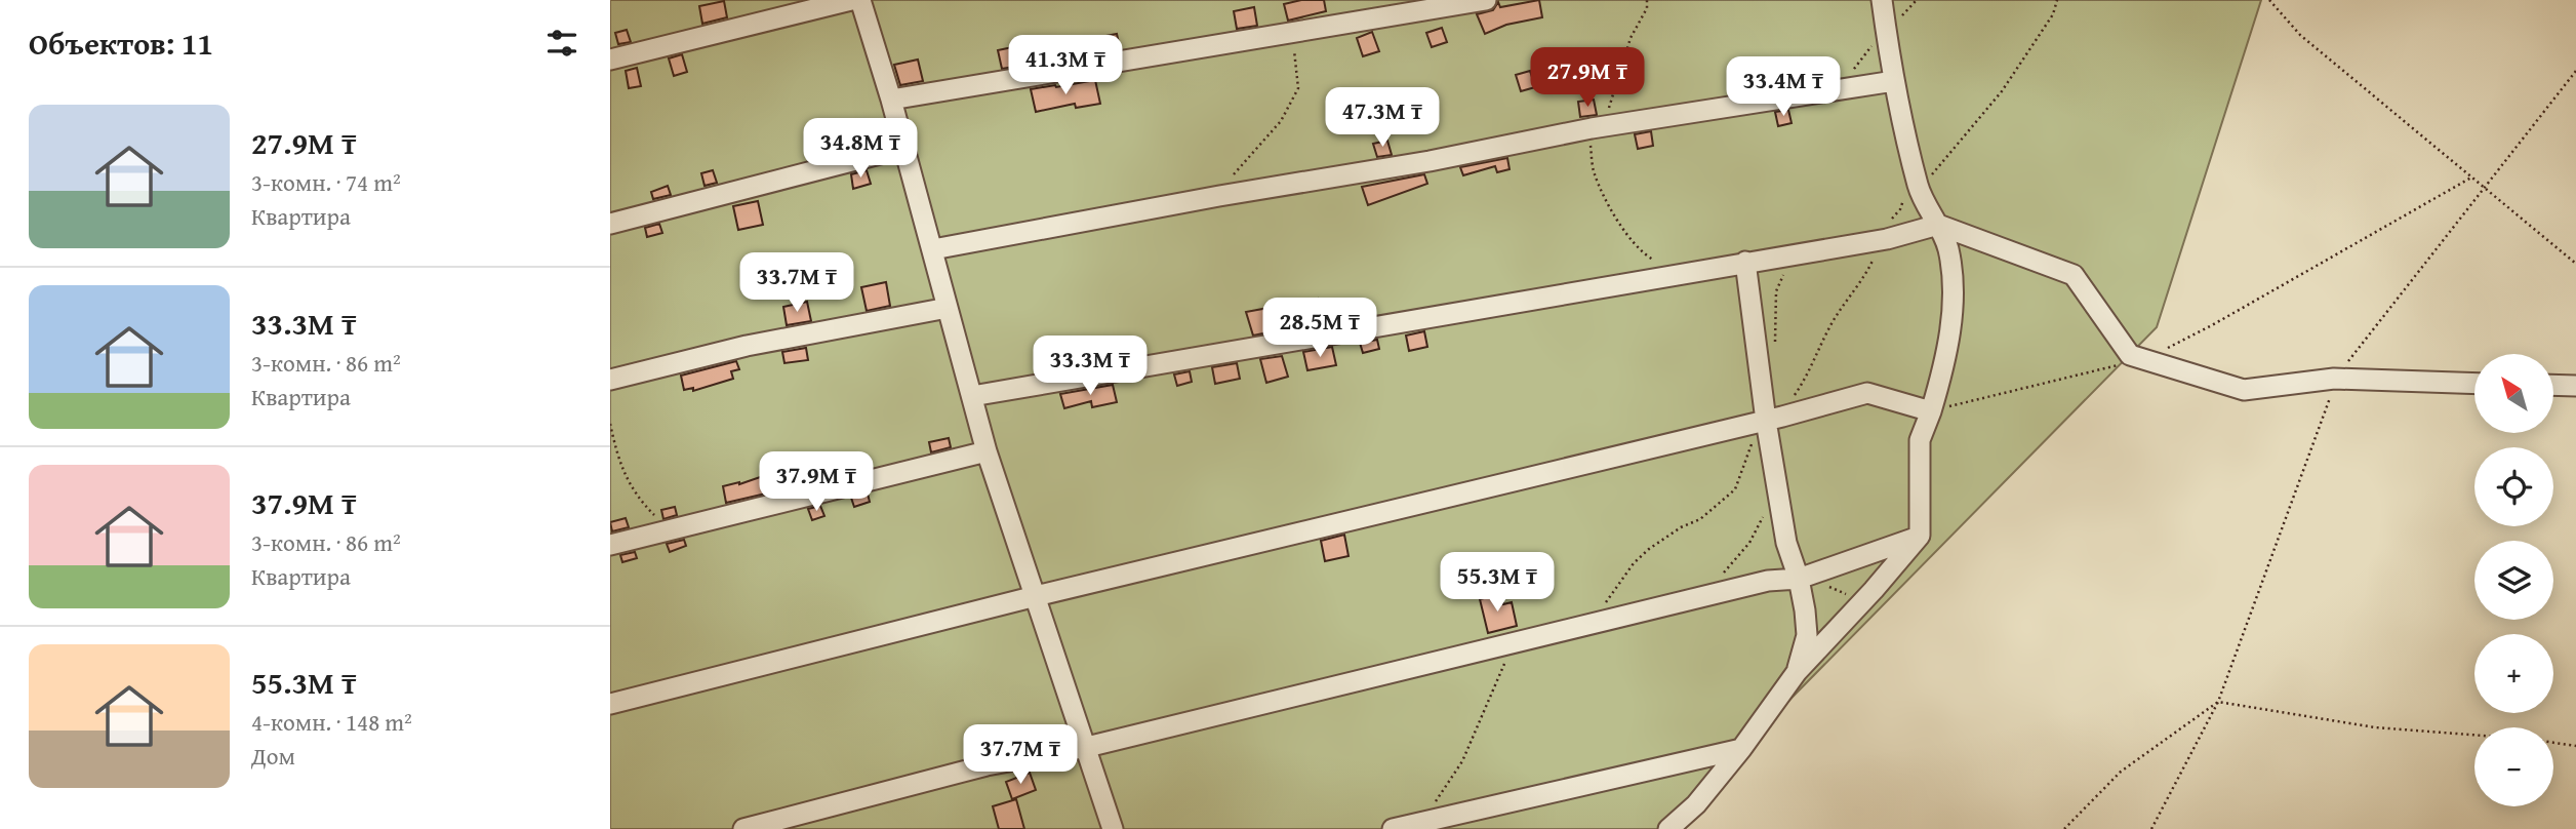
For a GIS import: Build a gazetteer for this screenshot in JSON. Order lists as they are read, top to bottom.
{
  "north": "top left",
  "page": {
    "heading": "Объектов: 11",
    "price": [
      "41.3M ₸",
      "27.9M ₸",
      "33.4M ₸",
      "47.3M ₸",
      "34.8M ₸",
      "33.7M ₸",
      "28.5M ₸",
      "33.3M ₸",
      "37.9M ₸",
      "55.3M ₸",
      "37.7M ₸"
    ],
    "list": [
      {
        "name": "27.9M ₸",
        "note": "3-комн. · 74 m² · Квартира"
      },
      {
        "name": "33.3M ₸",
        "note": "3-комн. · 86 m² · Квартира"
      },
      {
        "name": "37.9M ₸",
        "note": "3-комн. · 86 m² · Квартира"
      },
      {
        "name": "55.3M ₸",
        "note": "4-комн. · 148 m² · Дом"
      }
    ],
    "map_buttons": ["+", "−"]
  }
}
